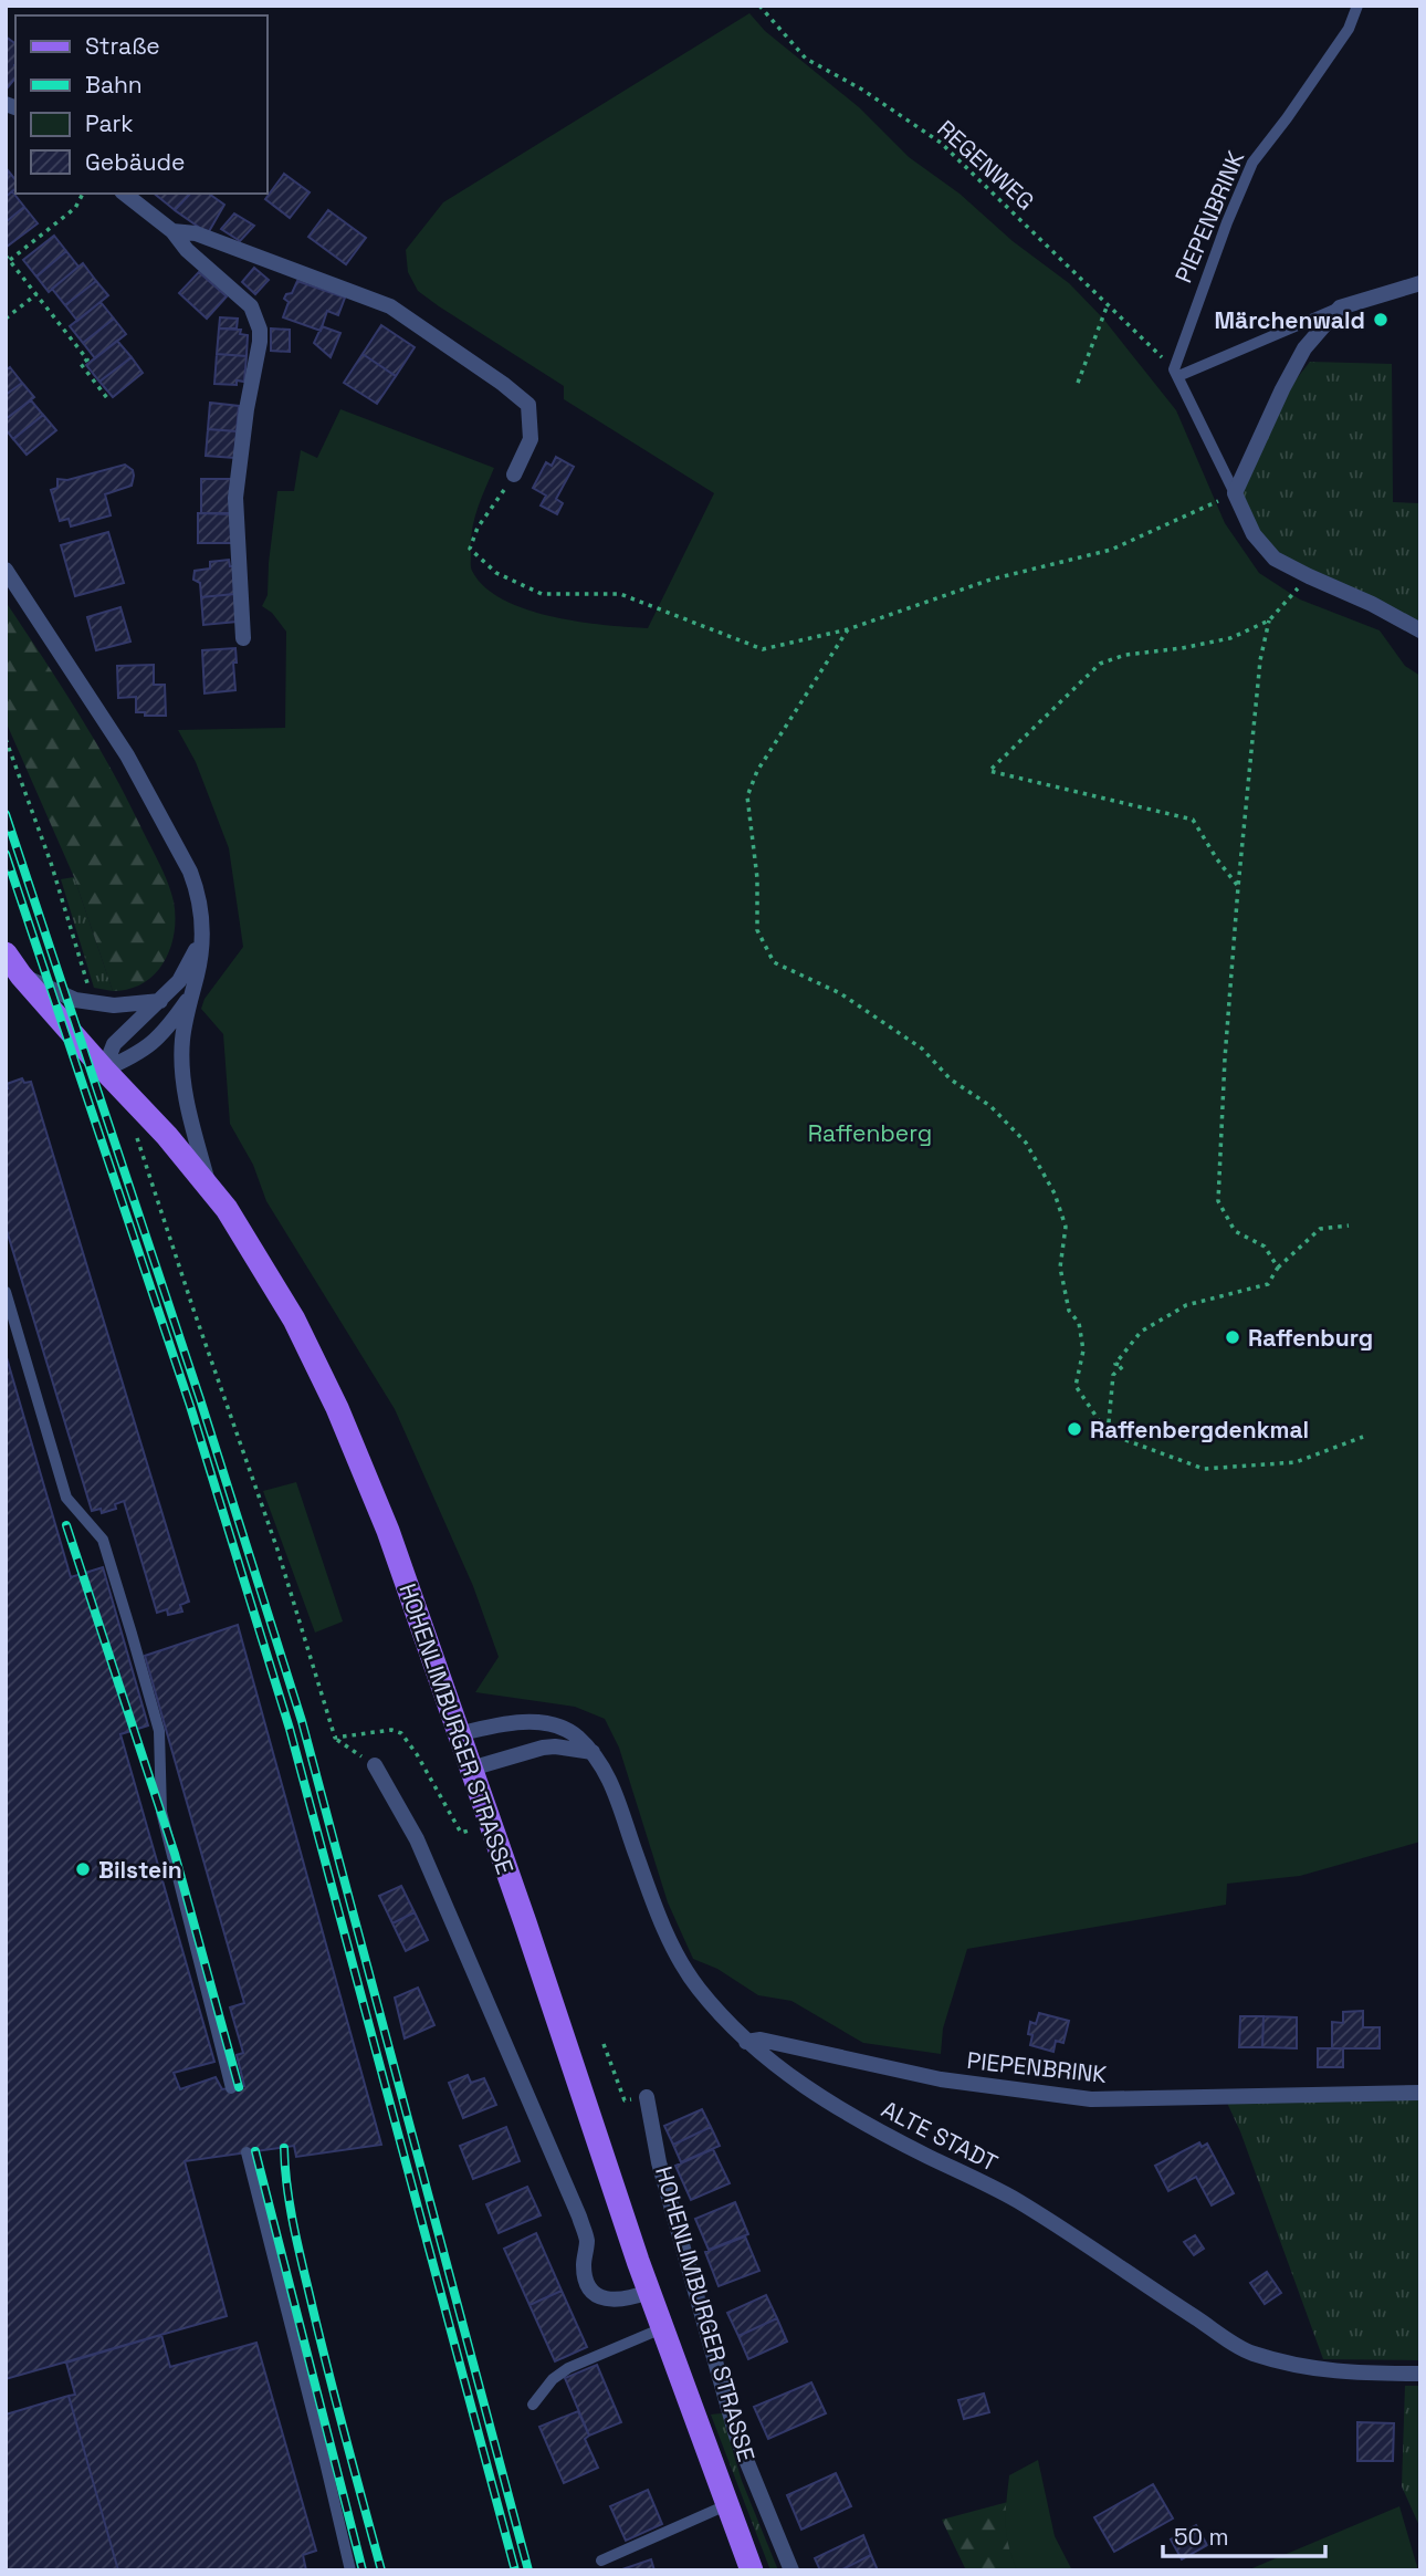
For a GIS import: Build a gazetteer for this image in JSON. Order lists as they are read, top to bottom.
{
  "streets": {
    "main road": ["HOHENLIMBURGER STRASSE"],
    "street": ["PIEPENBRINK", "ALTE STADT"],
    "path": ["REGENWEG"]
  },
  "crossings": [
    ["REGENWEG", "PIEPENBRINK"],
    ["PIEPENBRINK", "ALTE STADT"],
    ["HOHENLIMBURGER STRASSE", "ALTE STADT"]
  ],
  "parks": ["Raffenberg"],
  "places": [
    "Märchenwald",
    "Raffenburg",
    "Raffenbergdenkmal",
    "Bilstein"
  ],
  "legend": [
    "Straße",
    "Bahn",
    "Park",
    "Gebäude"
  ],
  "scale_bar": "50 m"
}
